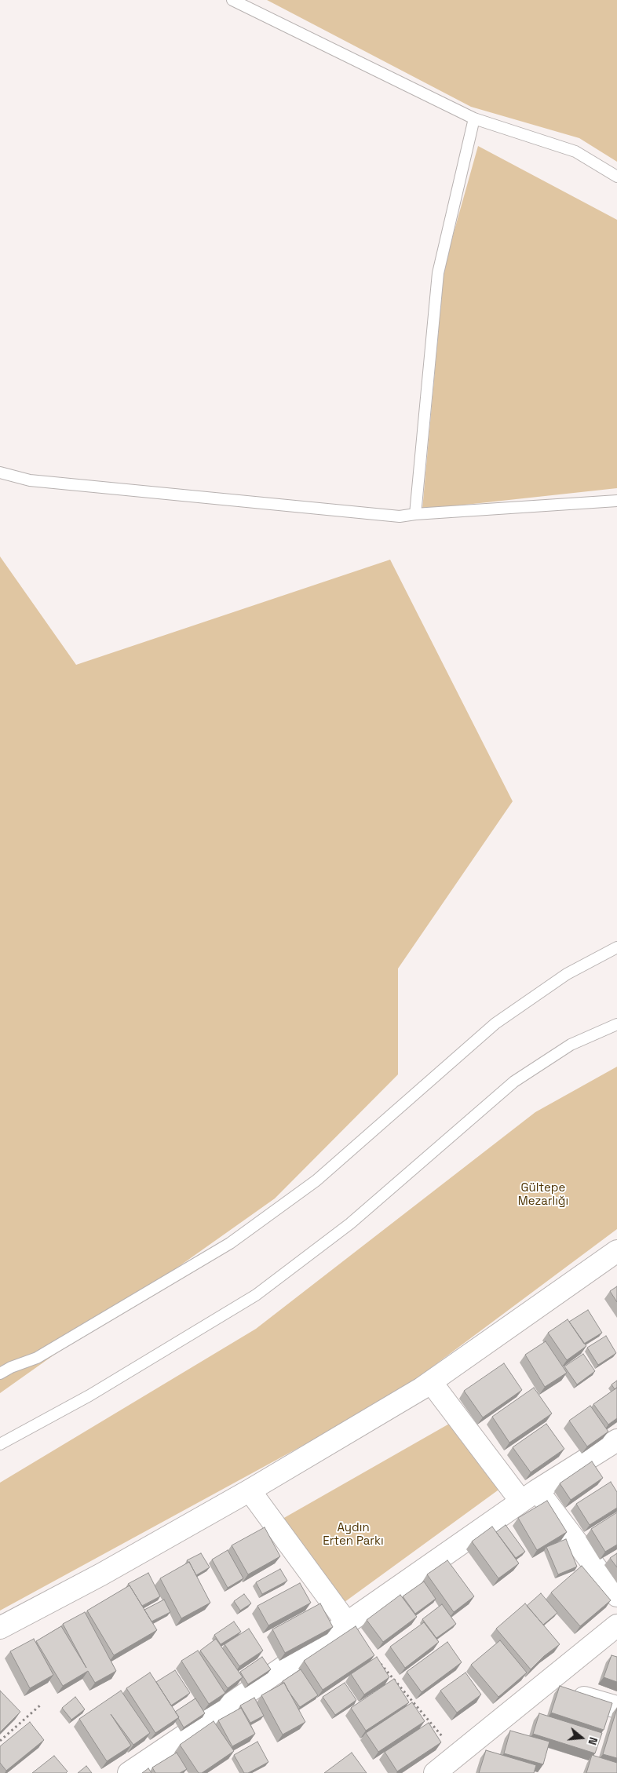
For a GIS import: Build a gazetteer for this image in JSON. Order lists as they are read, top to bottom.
{
  "parks": ["Gültepe Mezarlığı", "Aydın Erten Parkı"],
  "north": "right"
}
